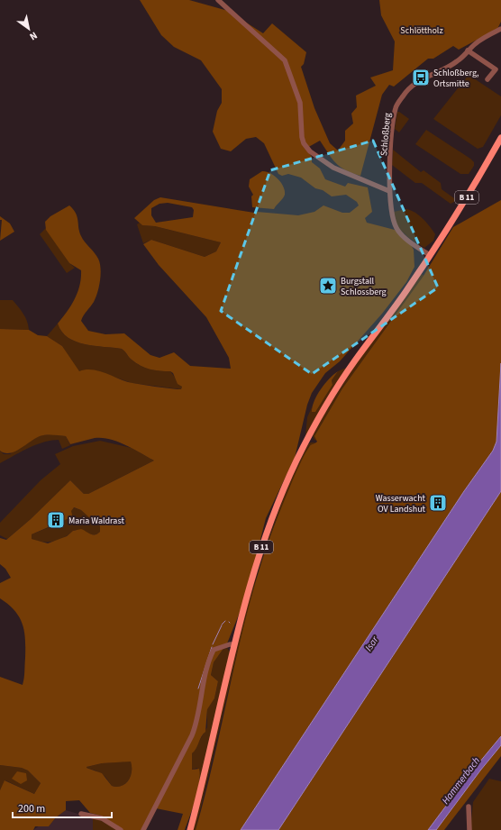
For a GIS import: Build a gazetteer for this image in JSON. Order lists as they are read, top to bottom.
{
  "streets": {
    "main road": ["B 11"],
    "street": ["Schloßberg"]
  },
  "crossings": [
    ["Schloßberg", "B 11"]
  ],
  "water": ["Isar", "Hammerbach"],
  "parks": ["Schlöttholz"],
  "places": {
    "bus stop": ["Schloßberg, Ortsmitte"],
    "place": ["Burgstall Schlossberg"],
    "building": ["Wasserwacht OV Landshut", "Maria Waldrast"]
  },
  "scale_bar": "200 m",
  "north": "bottom right"
}
